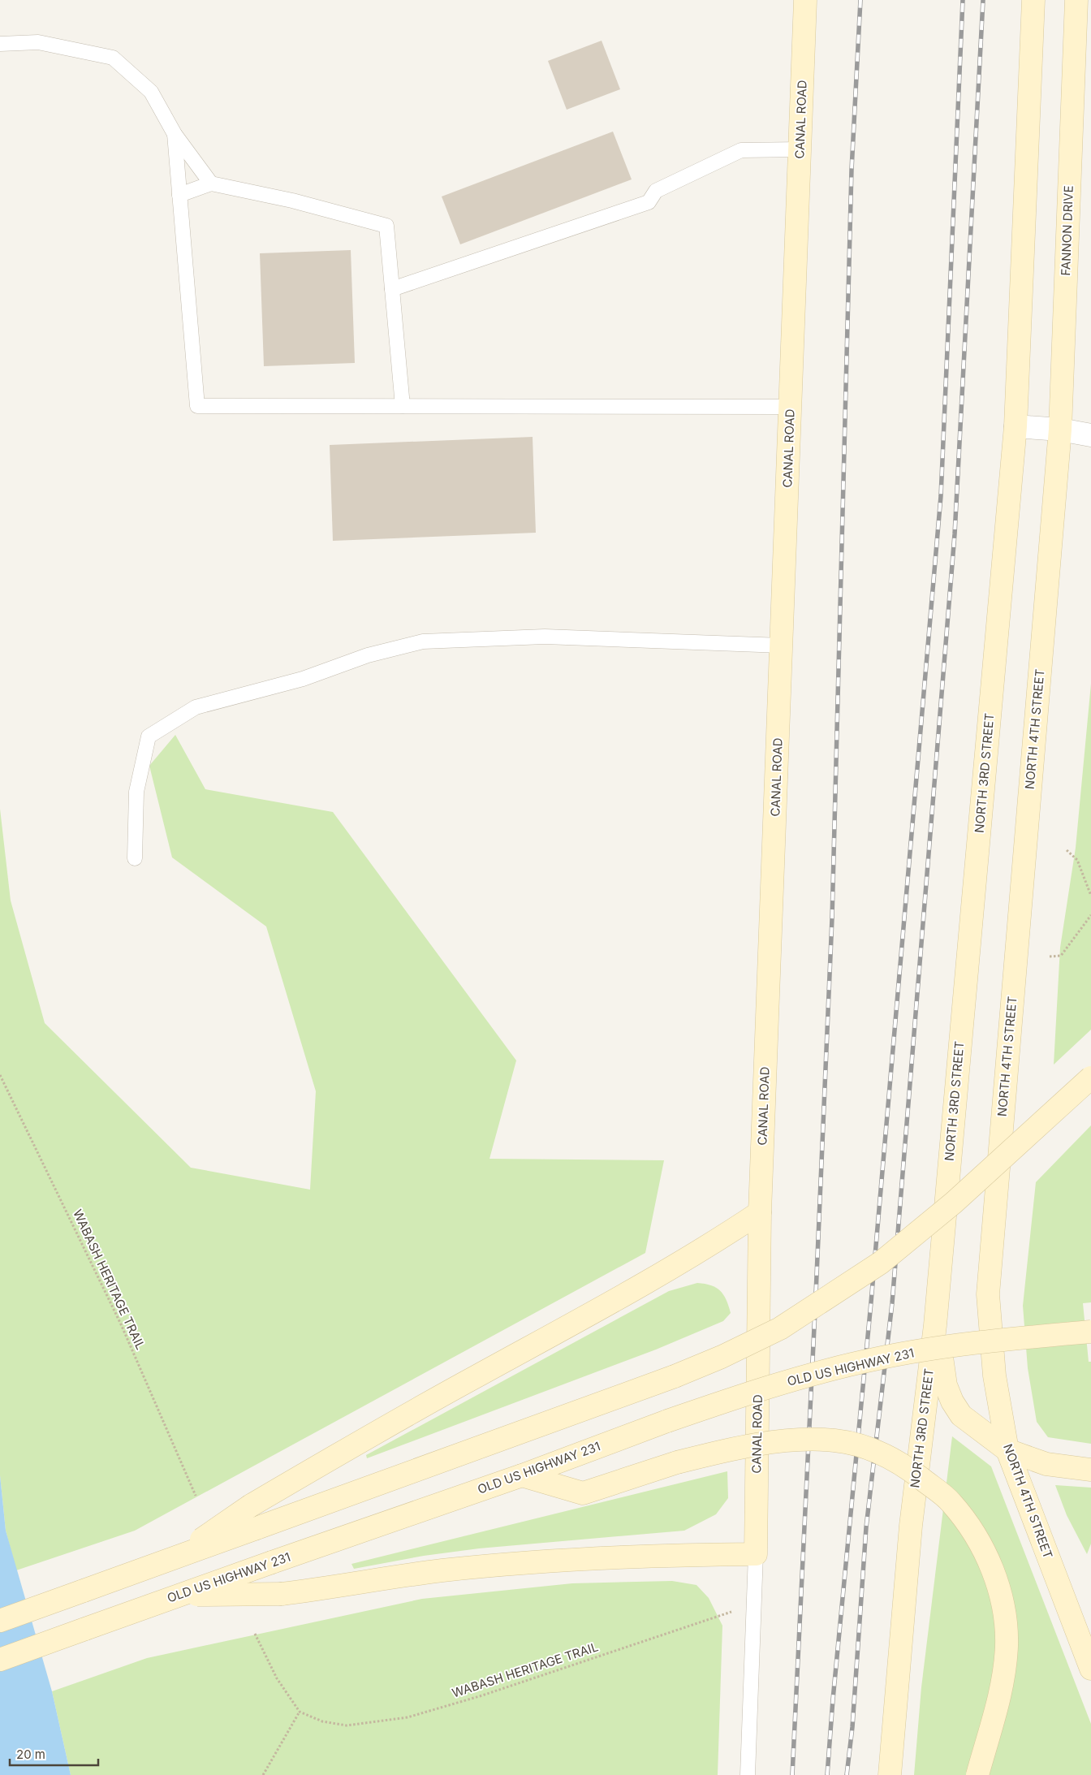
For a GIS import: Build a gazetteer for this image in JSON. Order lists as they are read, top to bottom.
{
  "streets": {
    "main road": [
      "CANAL ROAD",
      "FANNON DRIVE",
      "NORTH 4TH STREET",
      "NORTH 3RD STREET",
      "OLD US HIGHWAY 231"
    ],
    "path": ["WABASH HERITAGE TRAIL"]
  },
  "crossings": [
    ["FANNON DRIVE", "NORTH 4TH STREET"]
  ],
  "scale_bar": "20 m"
}
